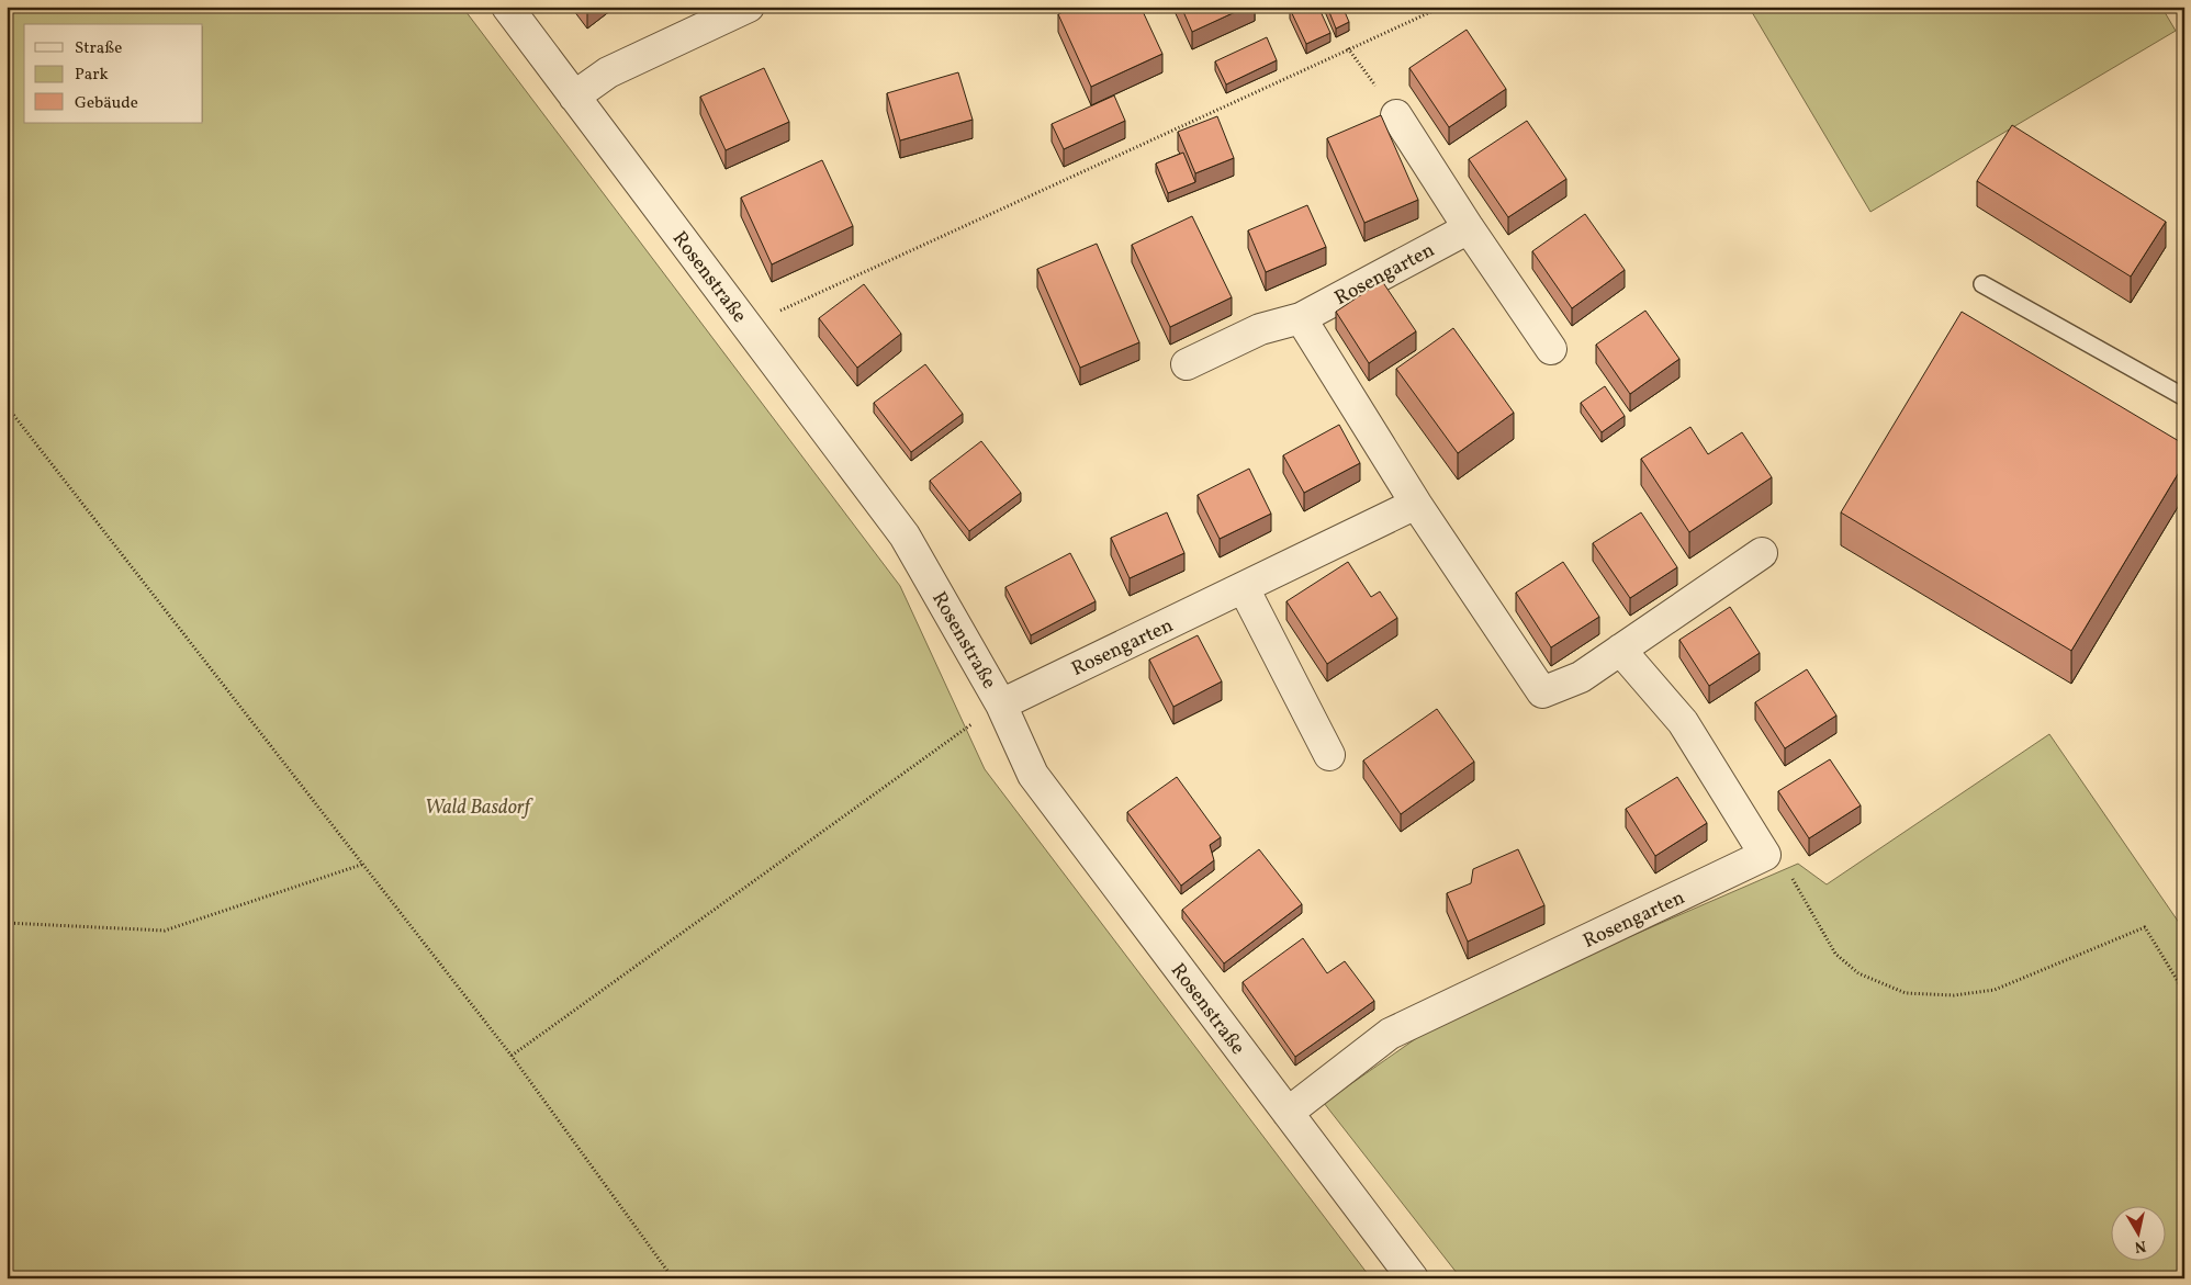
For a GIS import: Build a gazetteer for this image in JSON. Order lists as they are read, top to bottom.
{
  "streets": {
    "street": ["Rosengarten", "Rosenstraße"]
  },
  "crossings": [
    ["Rosengarten", "Rosenstraße"]
  ],
  "parks": ["Wald Basdorf"],
  "legend": ["Straße", "Park", "Gebäude"],
  "north": "bottom"
}
